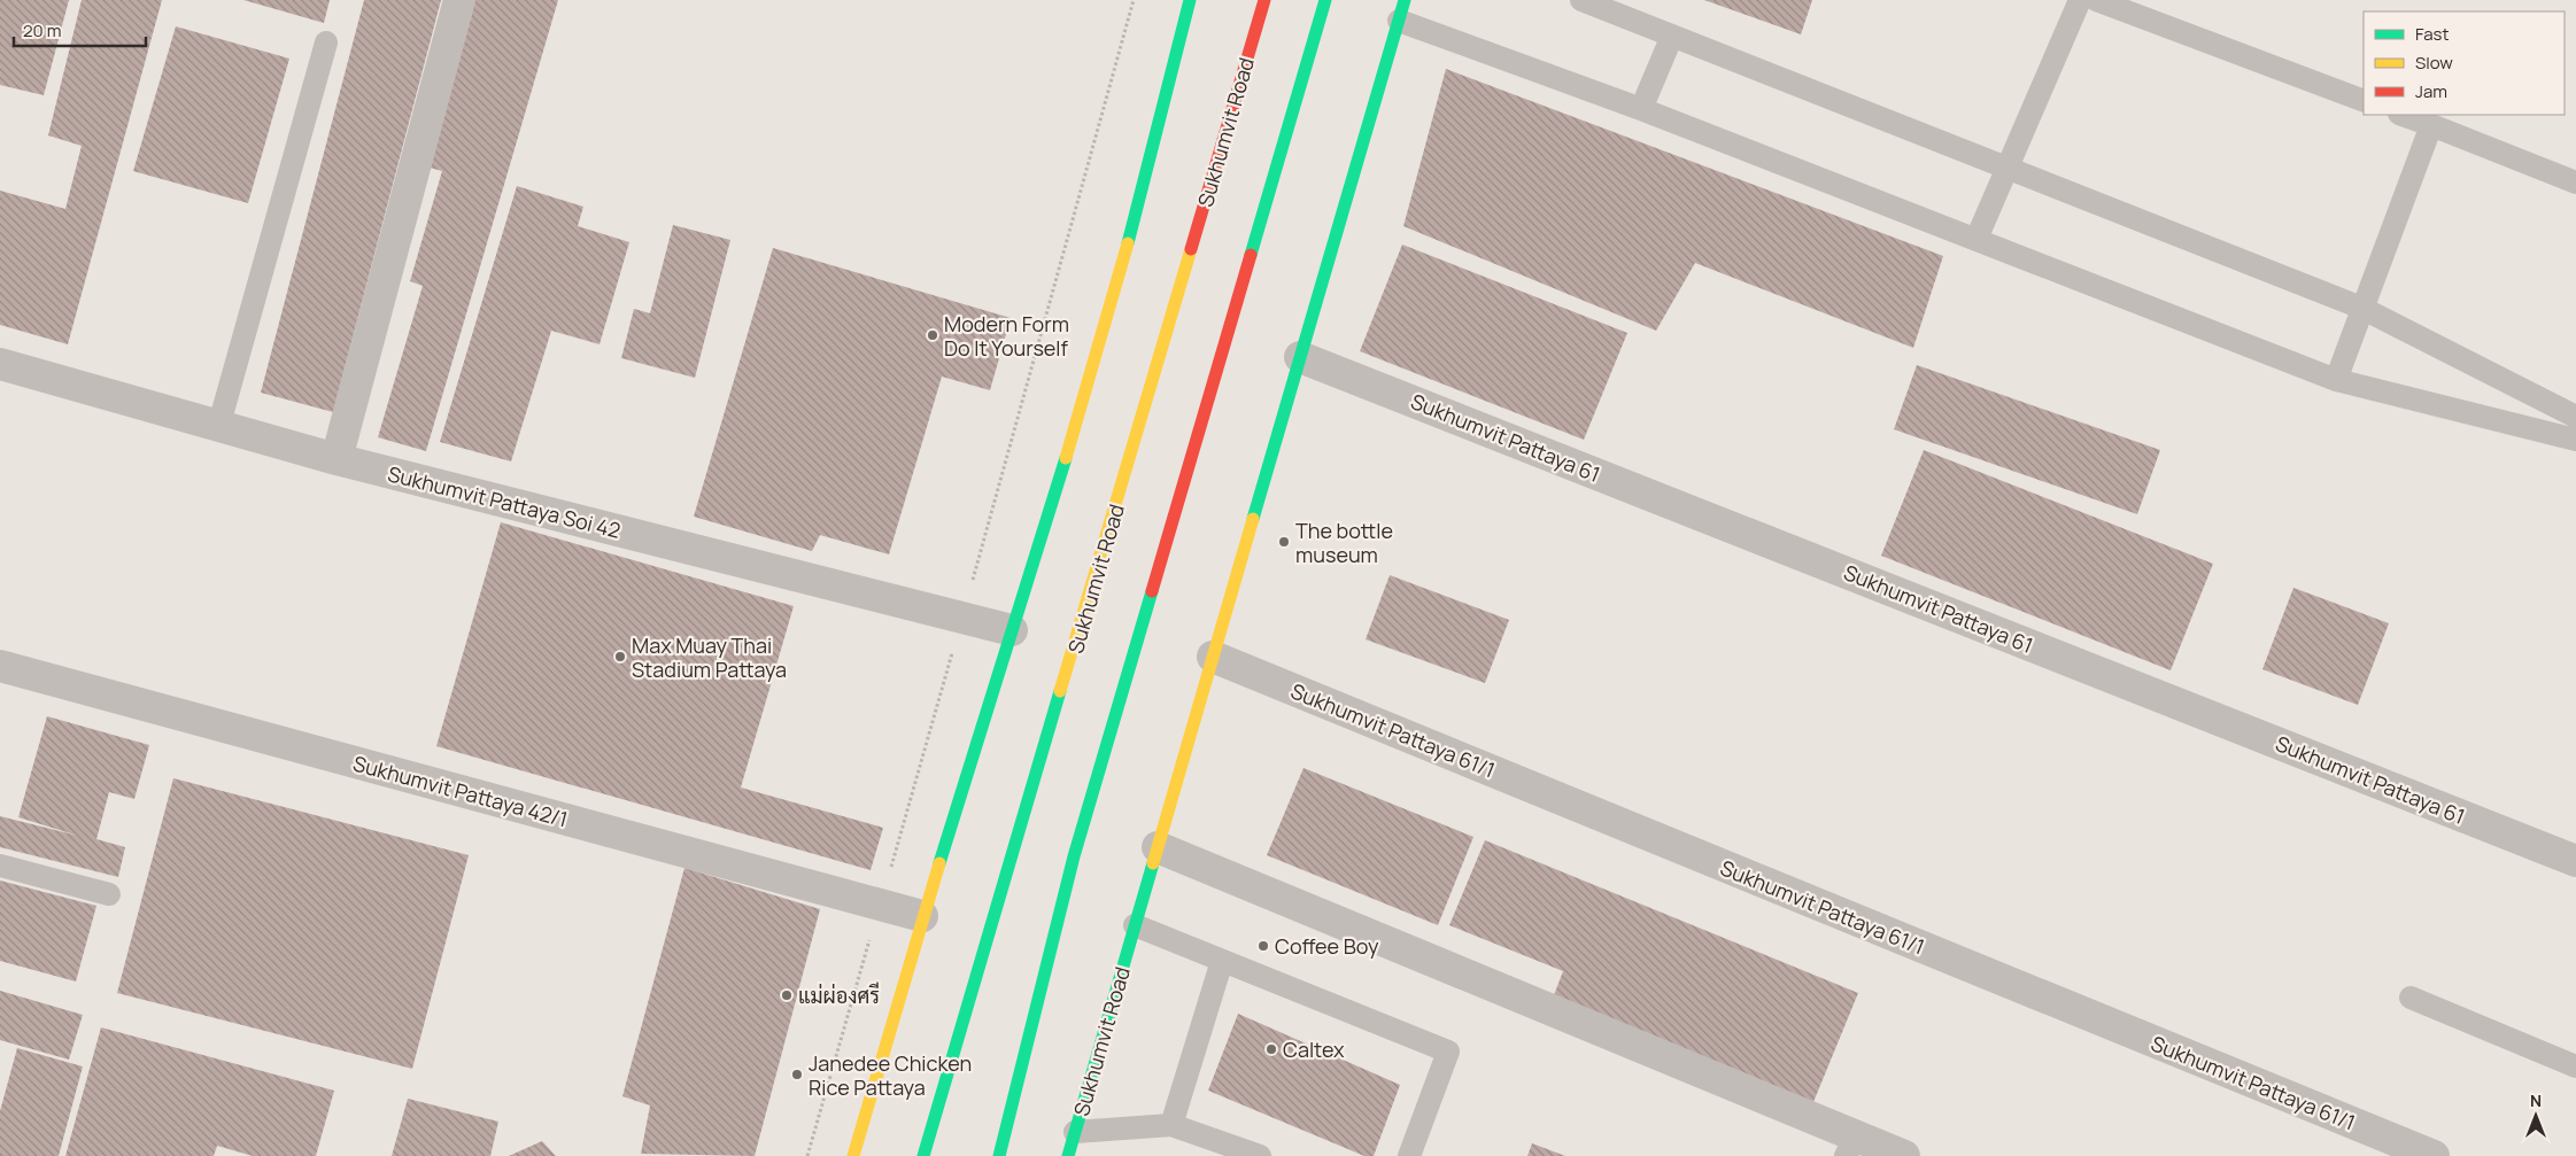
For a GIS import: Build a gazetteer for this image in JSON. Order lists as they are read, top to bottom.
{
  "streets": {
    "highway": ["Sukhumvit Road"],
    "street": [
      "Sukhumvit Pattaya 61",
      "Sukhumvit Pattaya Soi 42",
      "Sukhumvit Pattaya 61/1",
      "Sukhumvit Pattaya 42/1"
    ]
  },
  "crossings": [
    ["Sukhumvit Road", "Sukhumvit Pattaya 61"],
    ["Sukhumvit Road", "Sukhumvit Pattaya 61/1"]
  ],
  "places": [
    "Modern Form Do It Yourself",
    "The bottle museum",
    "Max Muay Thai Stadium Pattaya",
    "Coffee Boy",
    "แม่ผ่องศรี",
    "Caltex",
    "Janedee Chicken Rice Pattaya"
  ],
  "legend": ["Fast", "Slow", "Jam"],
  "scale_bar": "20 m",
  "north": "top"
}
